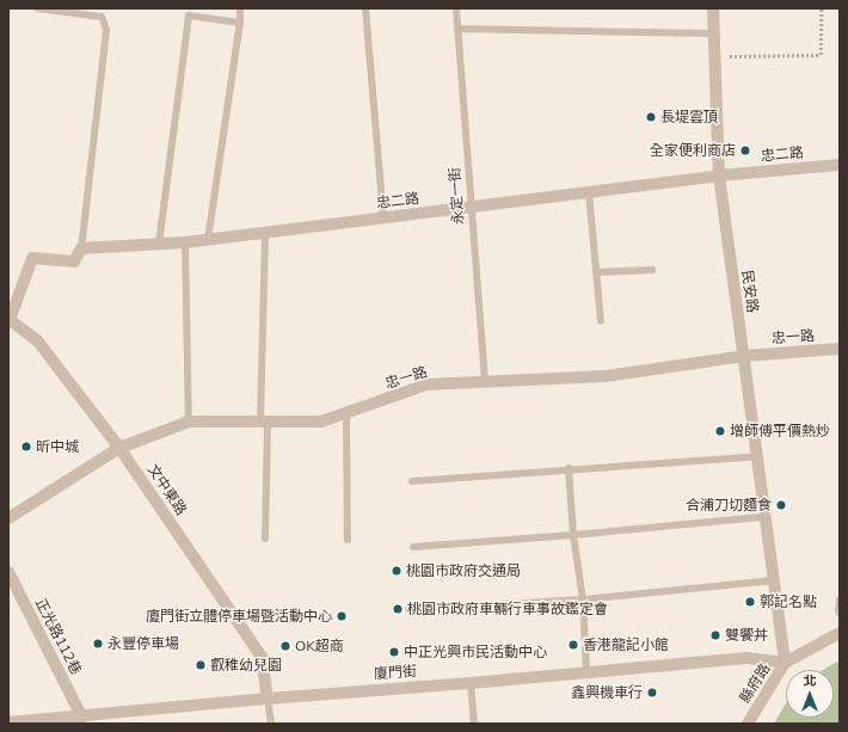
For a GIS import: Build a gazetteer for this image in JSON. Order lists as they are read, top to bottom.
{
  "streets": {
    "street": [
      "忠二路",
      "民安路",
      "忠一路",
      "文中東路",
      "正光路112巷",
      "廈門街",
      "縣府路"
    ],
    "lane": ["永定一街"]
  },
  "crossings": [
    ["忠二路", "永定一街"],
    ["忠二路", "民安路"],
    ["永定一街", "忠一路"],
    ["民安路", "忠一路"],
    ["民安路", "廈門街"],
    ["民安路", "縣府路"],
    ["忠一路", "文中東路"],
    ["文中東路", "廈門街"],
    ["正光路112巷", "廈門街"],
    ["廈門街", "縣府路"]
  ],
  "places": [
    "長堤雲頂",
    "全家便利商店",
    "增師傅平價熱炒",
    "昕中城",
    "合浦刀切麵食",
    "桃園市政府交通局",
    "郭記名點",
    "桃園市政府車輛行車事故鑑定會",
    "廈門街立體停車場暨活動中心",
    "雙饗丼",
    "永豐停車場",
    "香港龍記小館",
    "OK超商",
    "中正光興市民活動中心",
    "叡稚幼兒園",
    "鑫興機車行"
  ],
  "north": "top"
}
